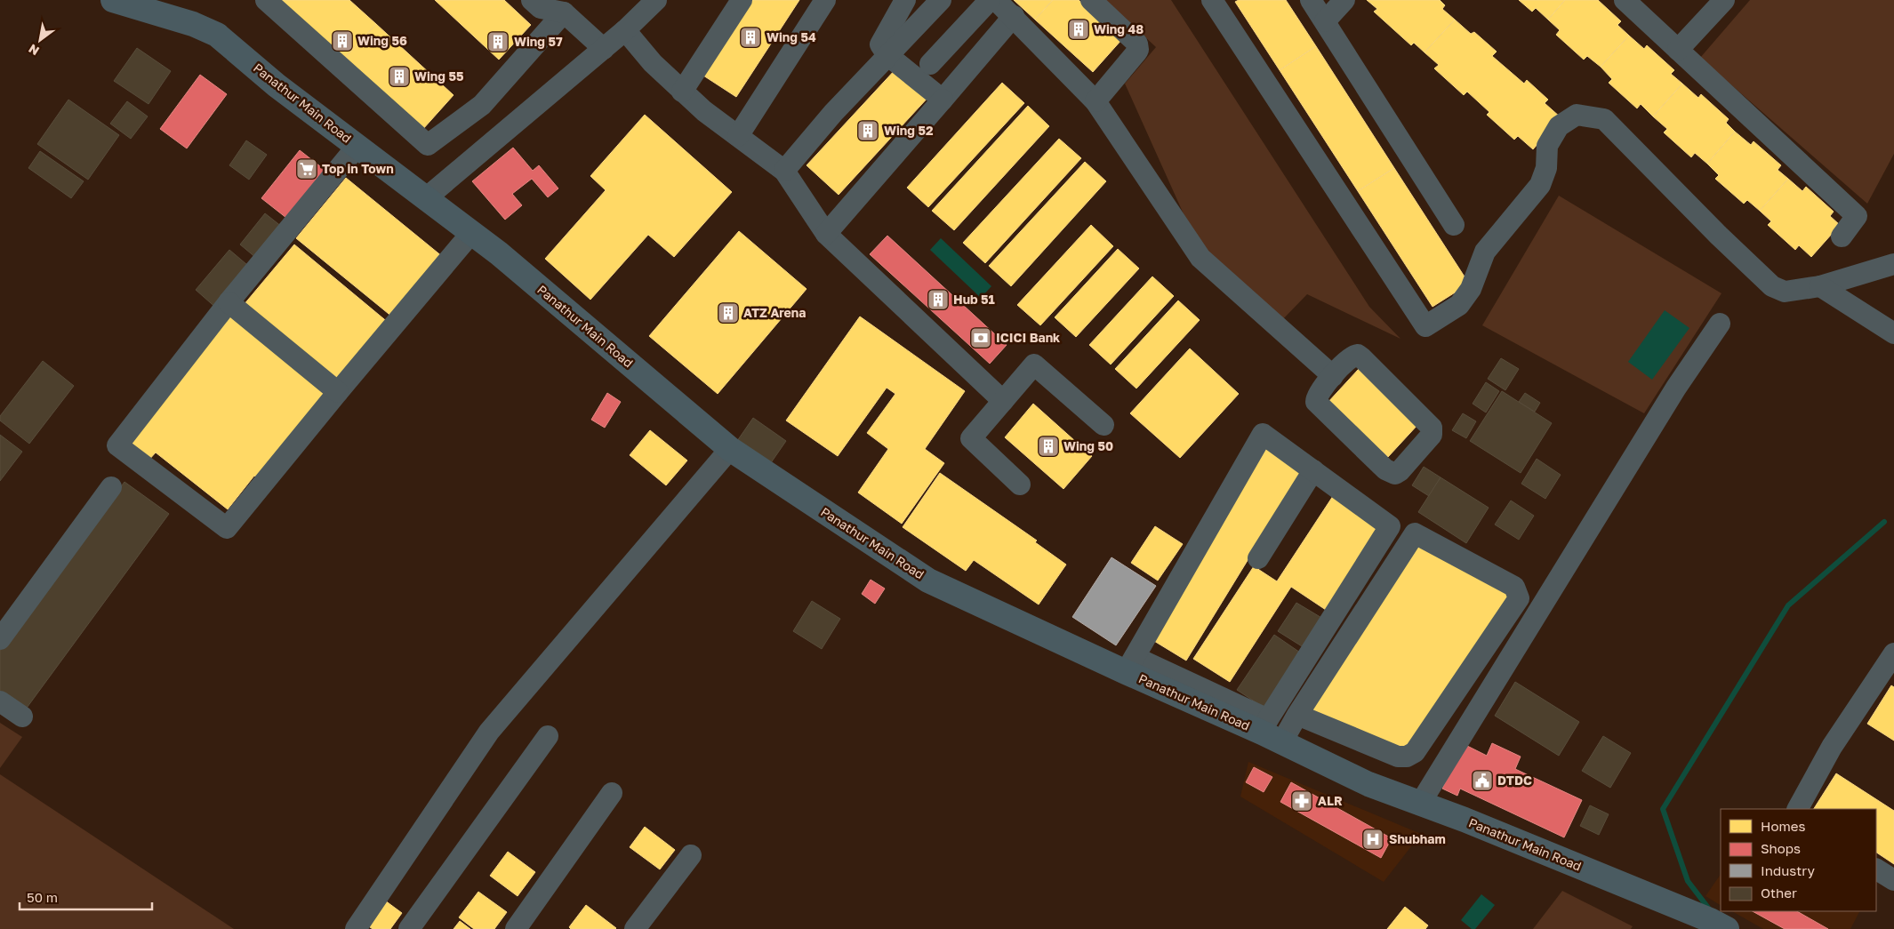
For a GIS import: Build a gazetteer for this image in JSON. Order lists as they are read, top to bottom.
{
  "streets": {
    "street": ["Panathur Main Road"]
  },
  "places": {
    "building": [
      "Wing 48",
      "Wing 54",
      "Wing 56",
      "Wing 57",
      "Wing 55",
      "Wing 52",
      "Hub 51",
      "ATZ Arena",
      "Wing 50"
    ],
    "supermarket": ["Top in Town"],
    "bank": ["ICICI Bank"],
    "public building": ["DTDC"],
    "pharmacy": ["ALR"],
    "hospital": ["Shubham"]
  },
  "legend": [
    "Homes",
    "Shops",
    "Industry",
    "Other"
  ],
  "scale_bar": "50 m",
  "north": "bottom left"
}
